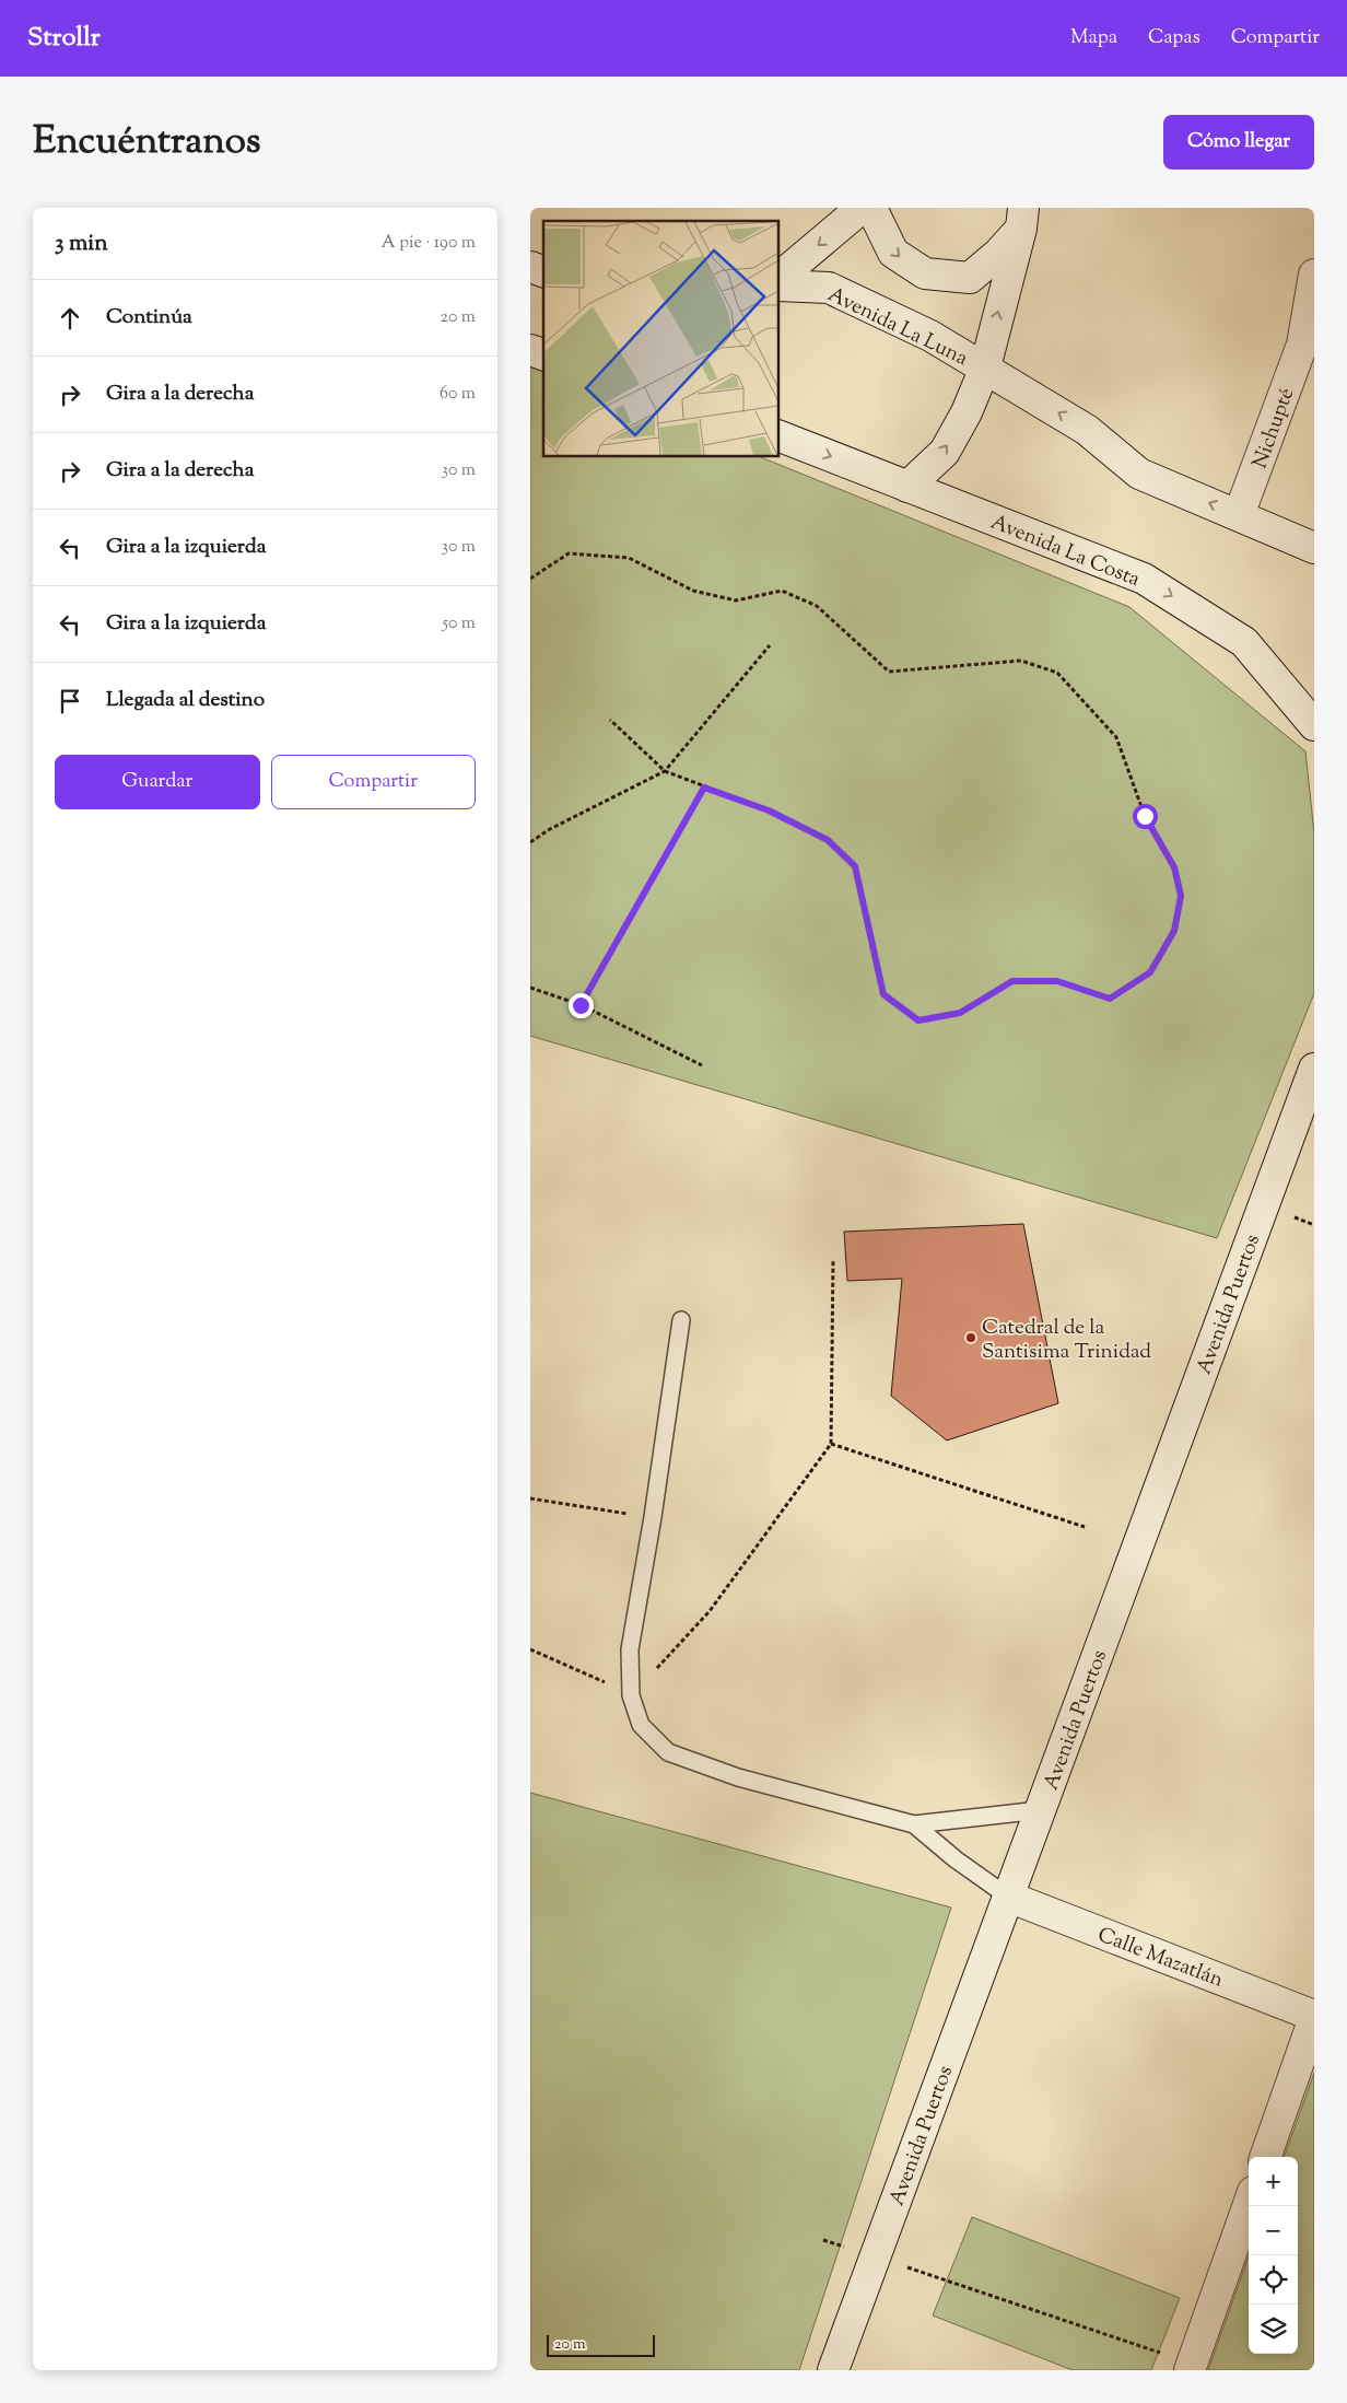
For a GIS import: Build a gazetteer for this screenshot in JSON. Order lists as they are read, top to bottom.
{
  "streets": {
    "street": [
      "Avenida La Luna",
      "Nichupté",
      "Avenida La Costa",
      "Avenida Puertos",
      "Calle Mazatlán"
    ]
  },
  "crossings": [
    ["Avenida Puertos", "Calle Mazatlán"]
  ],
  "places": ["Catedral de la Santisima Trinidad"],
  "scale_bar": "20 m",
  "page": {
    "header": "Strollr",
    "nav": ["Mapa", "Capas", "Compartir"],
    "title": "Encuéntranos",
    "buttons": [
      "Cómo llegar",
      ["Guardar", "Compartir"]
    ],
    "heading": ["3 min", "A pie · 190 m"],
    "list": [
      ["Continúa", "20 m"],
      ["Gira a la derecha", "60 m"],
      ["Gira a la derecha", "30 m"],
      ["Gira a la izquierda", "30 m"],
      ["Gira a la izquierda", "50 m"],
      "Llegada al destino"
    ],
    "map_buttons": ["+", "−"],
    "scale": "20 m"
  }
}
